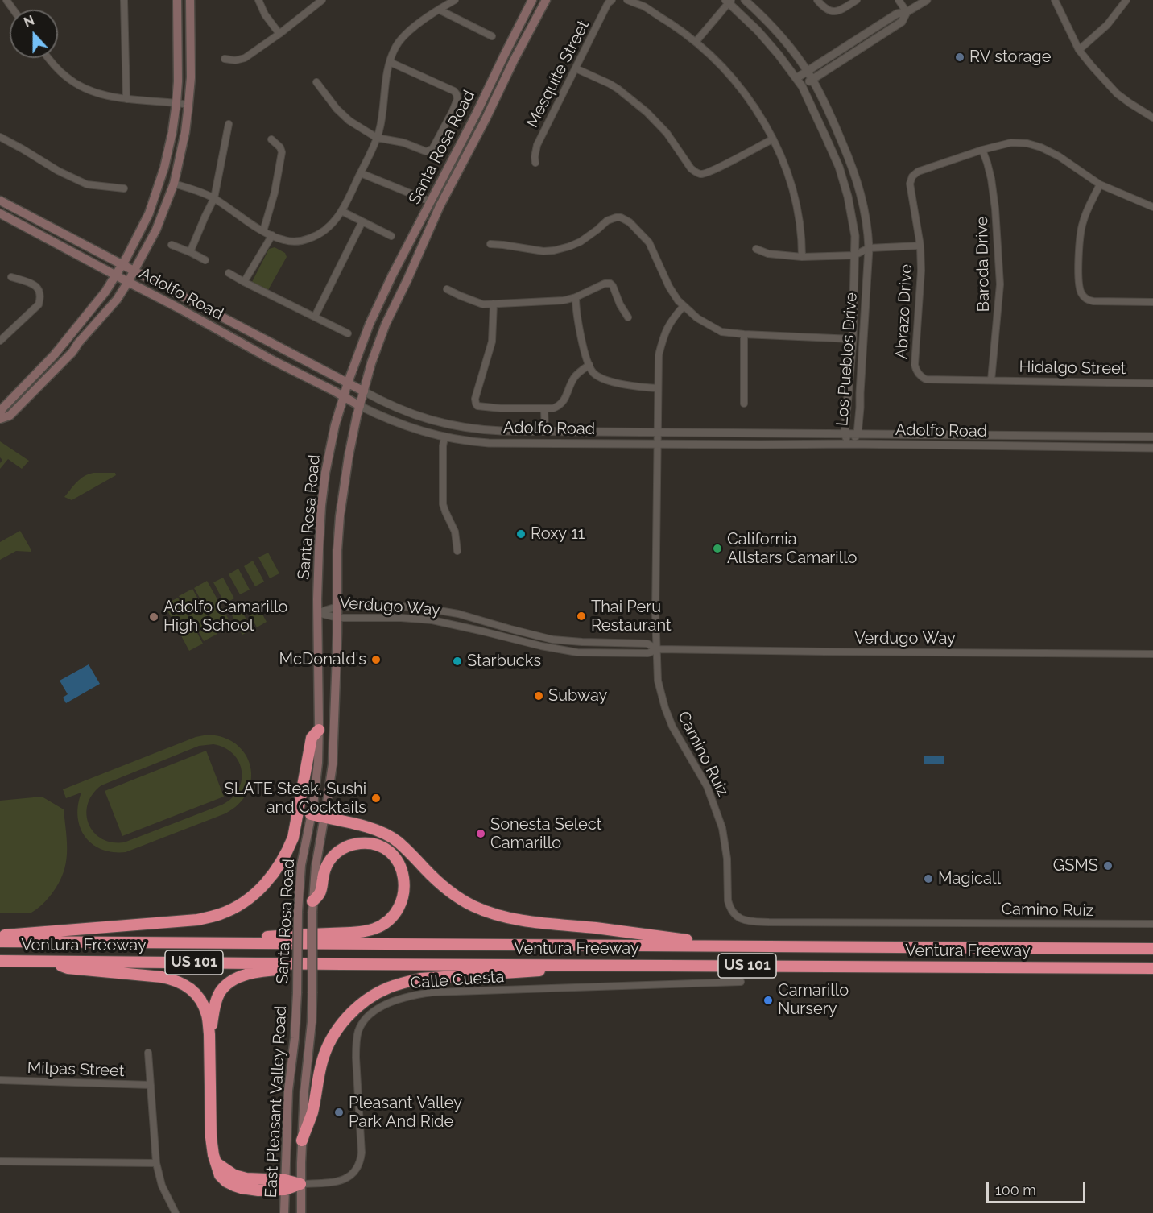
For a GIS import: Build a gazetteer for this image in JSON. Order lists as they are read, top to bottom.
{
  "streets": {
    "highway": ["Ventura Freeway", "US 101"],
    "main road": ["Santa Rosa Road", "Adolfo Road", "East Pleasant Valley Road"],
    "street": [
      "Mesquite Street",
      "Baroda Drive",
      "Abrazo Drive",
      "Los Pueblos Drive",
      "Hidalgo Street",
      "Verdugo Way",
      "Camino Ruiz",
      "Calle Cuesta",
      "Milpas Street"
    ]
  },
  "crossings": [
    ["Santa Rosa Road", "Adolfo Road"],
    ["Santa Rosa Road", "Verdugo Way"],
    ["Santa Rosa Road", "East Pleasant Valley Road"],
    ["Baroda Drive", "Abrazo Drive"],
    ["Baroda Drive", "Hidalgo Street"],
    ["Adolfo Road", "Los Pueblos Drive"],
    ["Adolfo Road", "Camino Ruiz"],
    ["Abrazo Drive", "Hidalgo Street"],
    ["Verdugo Way", "Camino Ruiz"],
    ["Calle Cuesta", "East Pleasant Valley Road"]
  ],
  "places": [
    "RV storage",
    "Roxy 11",
    "California Allstars Camarillo",
    "Thai Peru Restaurant",
    "Adolfo Camarillo High School",
    "McDonald's",
    "Starbucks",
    "Subway",
    "SLATE Steak, Sushi and Cocktails",
    "Sonesta Select Camarillo",
    "GSMS",
    "Magicall",
    "Camarillo Nursery",
    "Pleasant Valley Park And Ride"
  ],
  "scale_bar": "100 m",
  "north": "top"
}
